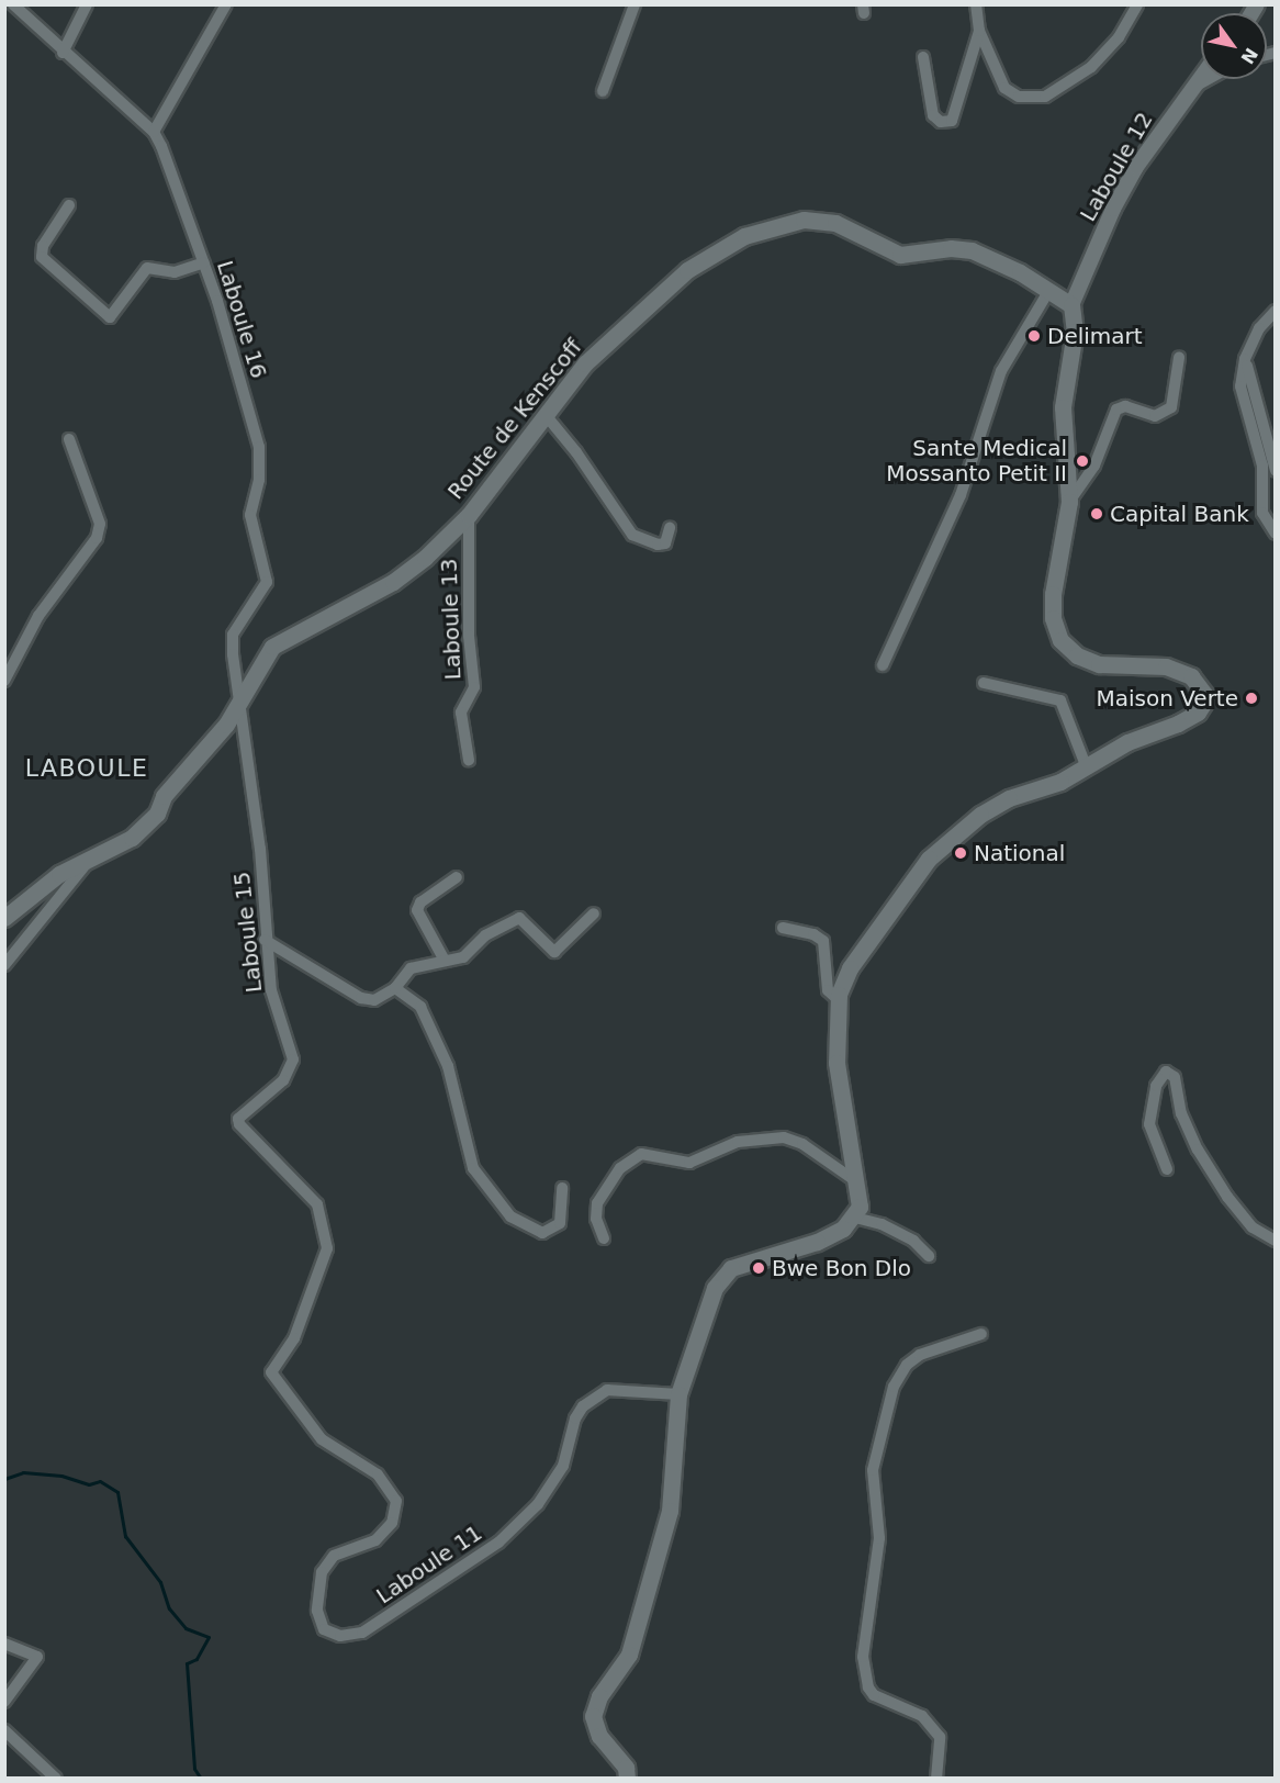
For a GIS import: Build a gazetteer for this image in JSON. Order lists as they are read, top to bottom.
{
  "streets": {
    "main road": ["Route de Kenscoff"],
    "street": [
      "Laboule 12",
      "Laboule 16",
      "Laboule 13",
      "Laboule 15",
      "Laboule 11"
    ]
  },
  "crossings": [
    ["Laboule 12", "Route de Kenscoff"],
    ["Laboule 16", "Route de Kenscoff"],
    ["Laboule 16", "Laboule 15"],
    ["Route de Kenscoff", "Laboule 13"],
    ["Route de Kenscoff", "Laboule 15"],
    ["Laboule 15", "Laboule 11"]
  ],
  "districts": ["LABOULE"],
  "places": [
    "Delimart",
    "Sante Medical Mossanto Petit II",
    "Capital Bank",
    "Maison Verte",
    "National",
    "Bwe Bon Dlo"
  ],
  "north": "bottom right"
}
